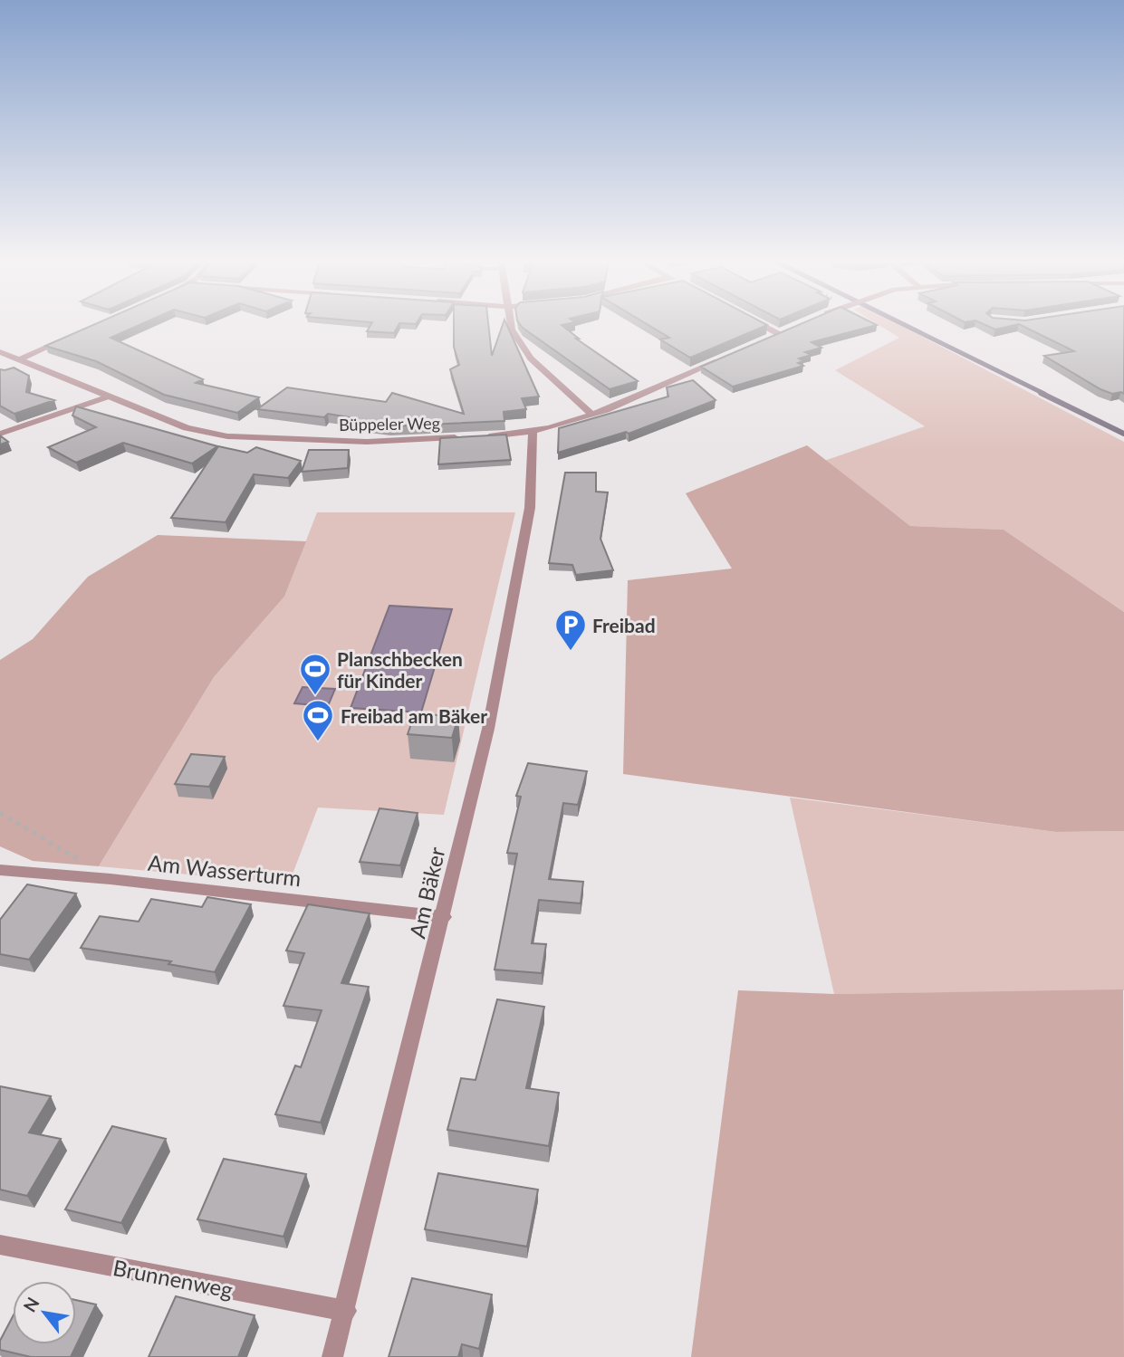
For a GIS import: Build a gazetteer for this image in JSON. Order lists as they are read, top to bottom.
{
  "streets": {
    "street": [
      "Büppeler Weg",
      "Am Wasserturm",
      "Am Bäker",
      "Brunnenweg"
    ]
  },
  "crossings": [
    ["Am Wasserturm", "Am Bäker"],
    ["Am Bäker", "Brunnenweg"]
  ],
  "places": {
    "parking": ["Freibad"],
    "sports": ["Planschbecken für Kinder", "Freibad am Bäker"]
  },
  "north": "top left"
}
